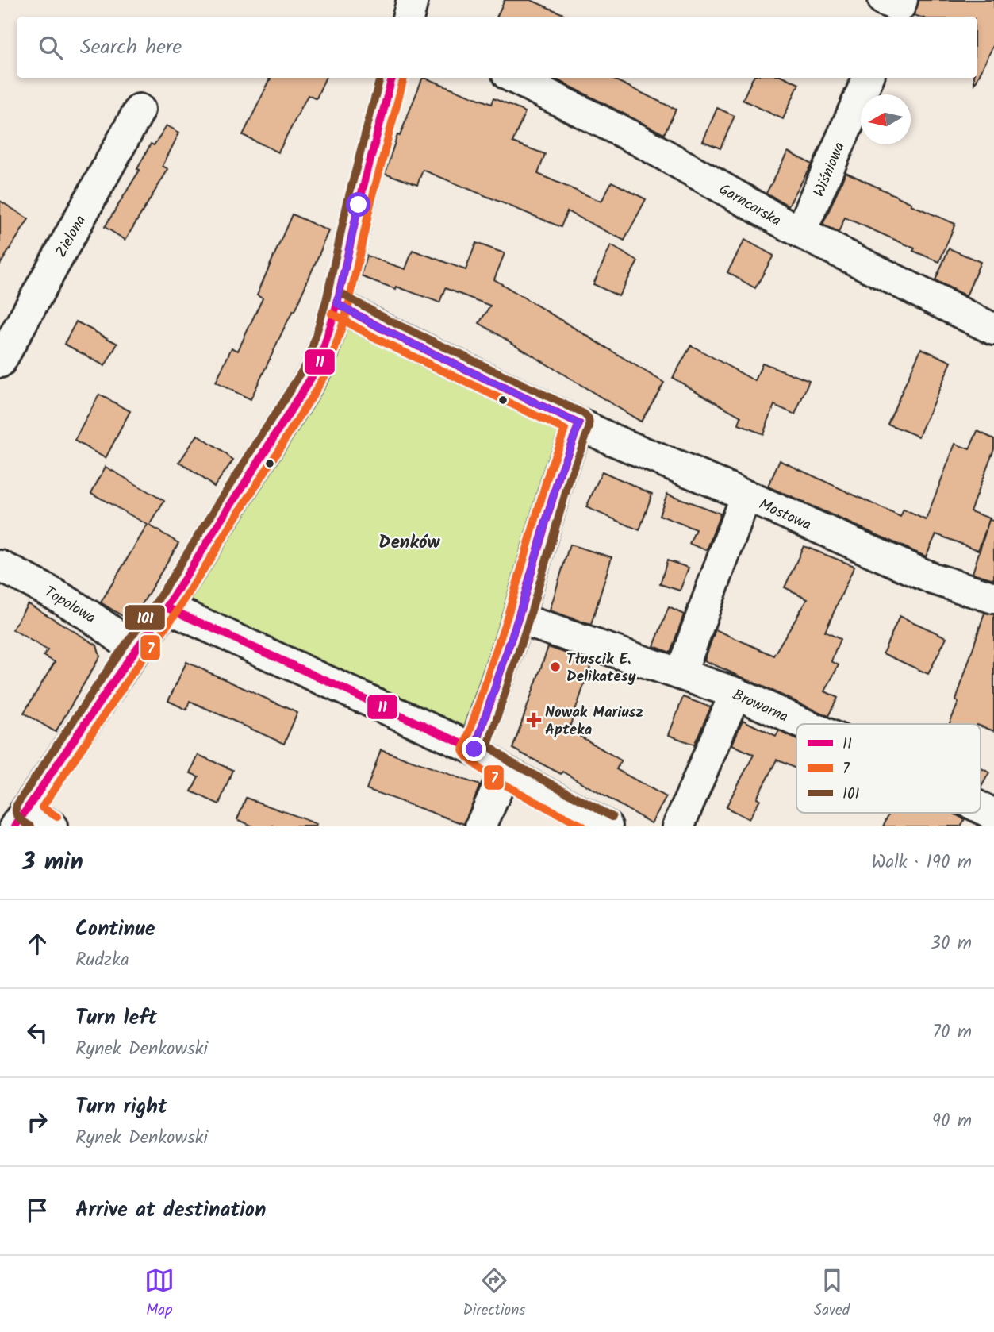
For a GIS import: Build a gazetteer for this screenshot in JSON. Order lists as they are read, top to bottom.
{
  "streets": {
    "street": [
      "Wiśniowa",
      "Garncarska",
      "Zielona",
      "Mostowa",
      "Topolowa",
      "Browarna"
    ]
  },
  "crossings": [
    ["Wiśniowa", "Garncarska"]
  ],
  "districts": ["Denków"],
  "places": {
    "other": ["Tłuscik E. Delikatesy"],
    "health": ["Nowak Mariusz Apteka"]
  },
  "lines": ["transit line 11", "transit line 7", "transit line 101"],
  "legend": ["11", "7", "101"],
  "north": "left",
  "page": {
    "search": "Search here",
    "heading": ["3 min", "Walk · 190 m"],
    "list": [
      ["Continue", "Rudzka", "30 m"],
      ["Turn left", "Rynek Denkowski", "70 m"],
      ["Turn right", "Rynek Denkowski", "90 m"],
      "Arrive at destination"
    ],
    "nav": ["Map", "Directions", "Saved"]
  }
}
